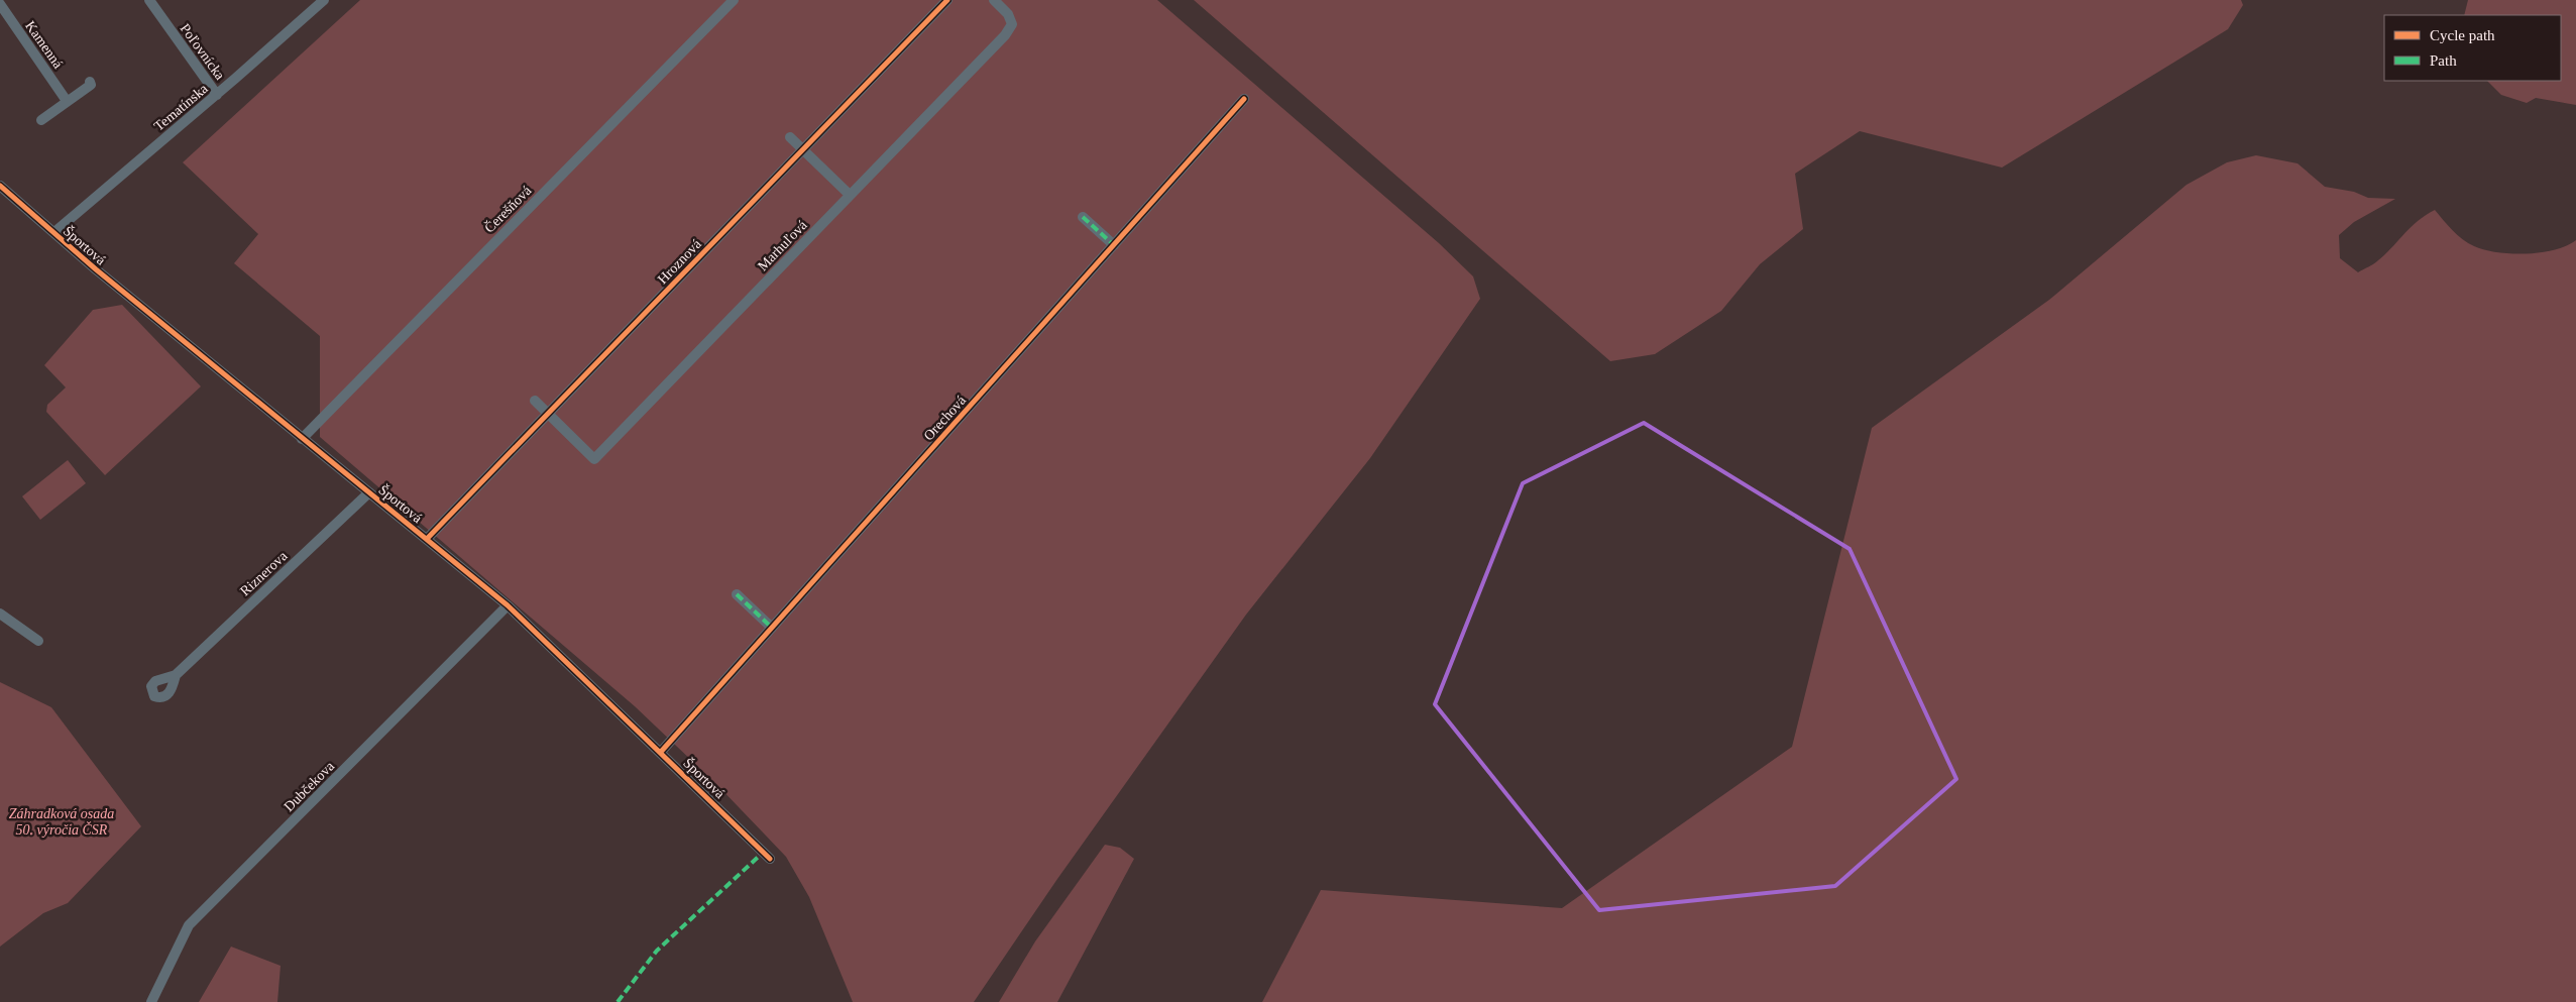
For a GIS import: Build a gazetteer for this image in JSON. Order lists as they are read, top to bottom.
{
  "streets": {
    "street": [
      "Kamenná",
      "Poľovnícka",
      "Tematínska",
      "Čerešňová",
      "Športová",
      "Marhuľová",
      "Hroznová",
      "Orechová",
      "Riznerova",
      "Dubčekova"
    ]
  },
  "crossings": [
    ["Poľovnícka", "Tematínska"],
    ["Tematínska", "Športová"],
    ["Čerešňová", "Športová"],
    ["Športová", "Hroznová"],
    ["Športová", "Orechová"],
    ["Športová", "Riznerova"],
    ["Športová", "Dubčekova"],
    ["Marhuľová", "Hroznová"]
  ],
  "parks": ["Záhradková osada 50. výročia ČSR"],
  "legend": ["Cycle path", "Path"]
}
